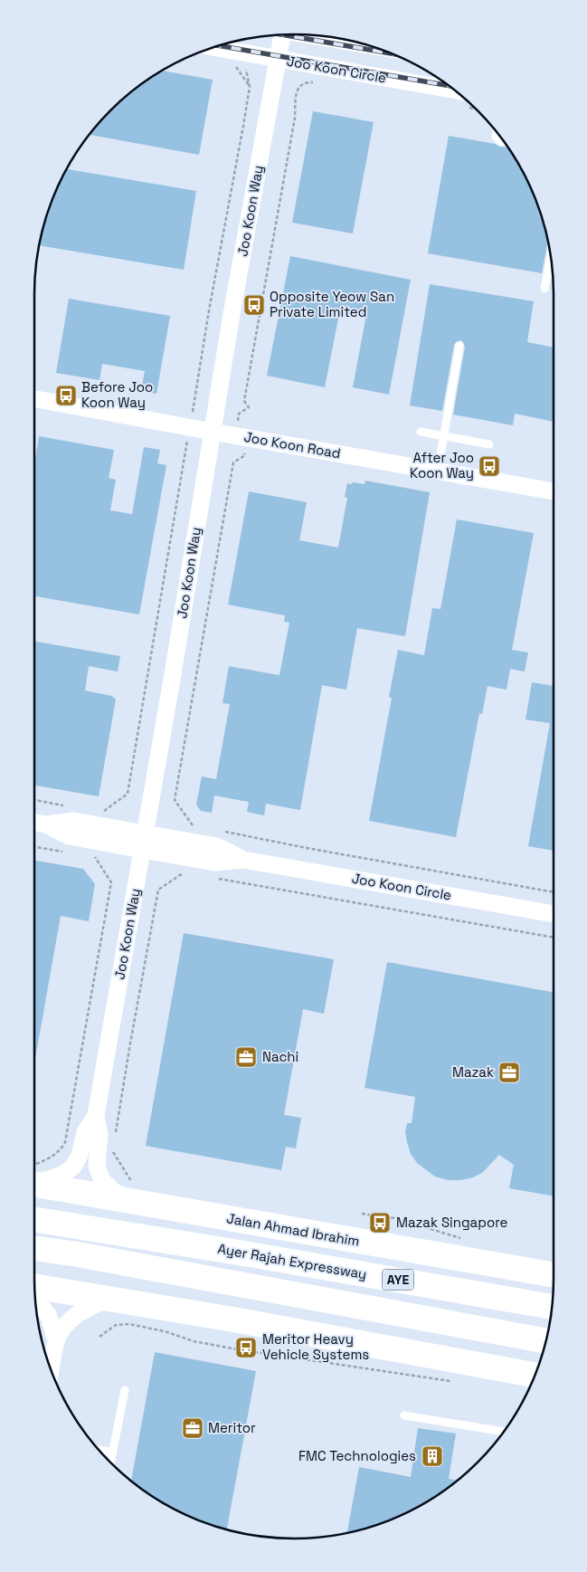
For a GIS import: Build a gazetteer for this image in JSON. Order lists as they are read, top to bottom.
{
  "streets": {
    "main road": ["Jalan Ahmad Ibrahim", "Ayer Rajah Expressway", "AYE"],
    "street": ["Joo Koon Circle", "Joo Koon Way", "Joo Koon Road"]
  },
  "crossings": [
    ["Joo Koon Circle", "Joo Koon Way"],
    ["Joo Koon Way", "Joo Koon Road"],
    ["Joo Koon Way", "Jalan Ahmad Ibrahim"]
  ],
  "places": {
    "bus stop": [
      "Opposite Yeow San Private Limited",
      "Before Joo Koon Way",
      "After Joo Koon Way",
      "Mazak Singapore",
      "Meritor Heavy Vehicle Systems"
    ],
    "office": ["Nachi", "Mazak", "Meritor"],
    "building": ["FMC Technologies"]
  }
}
